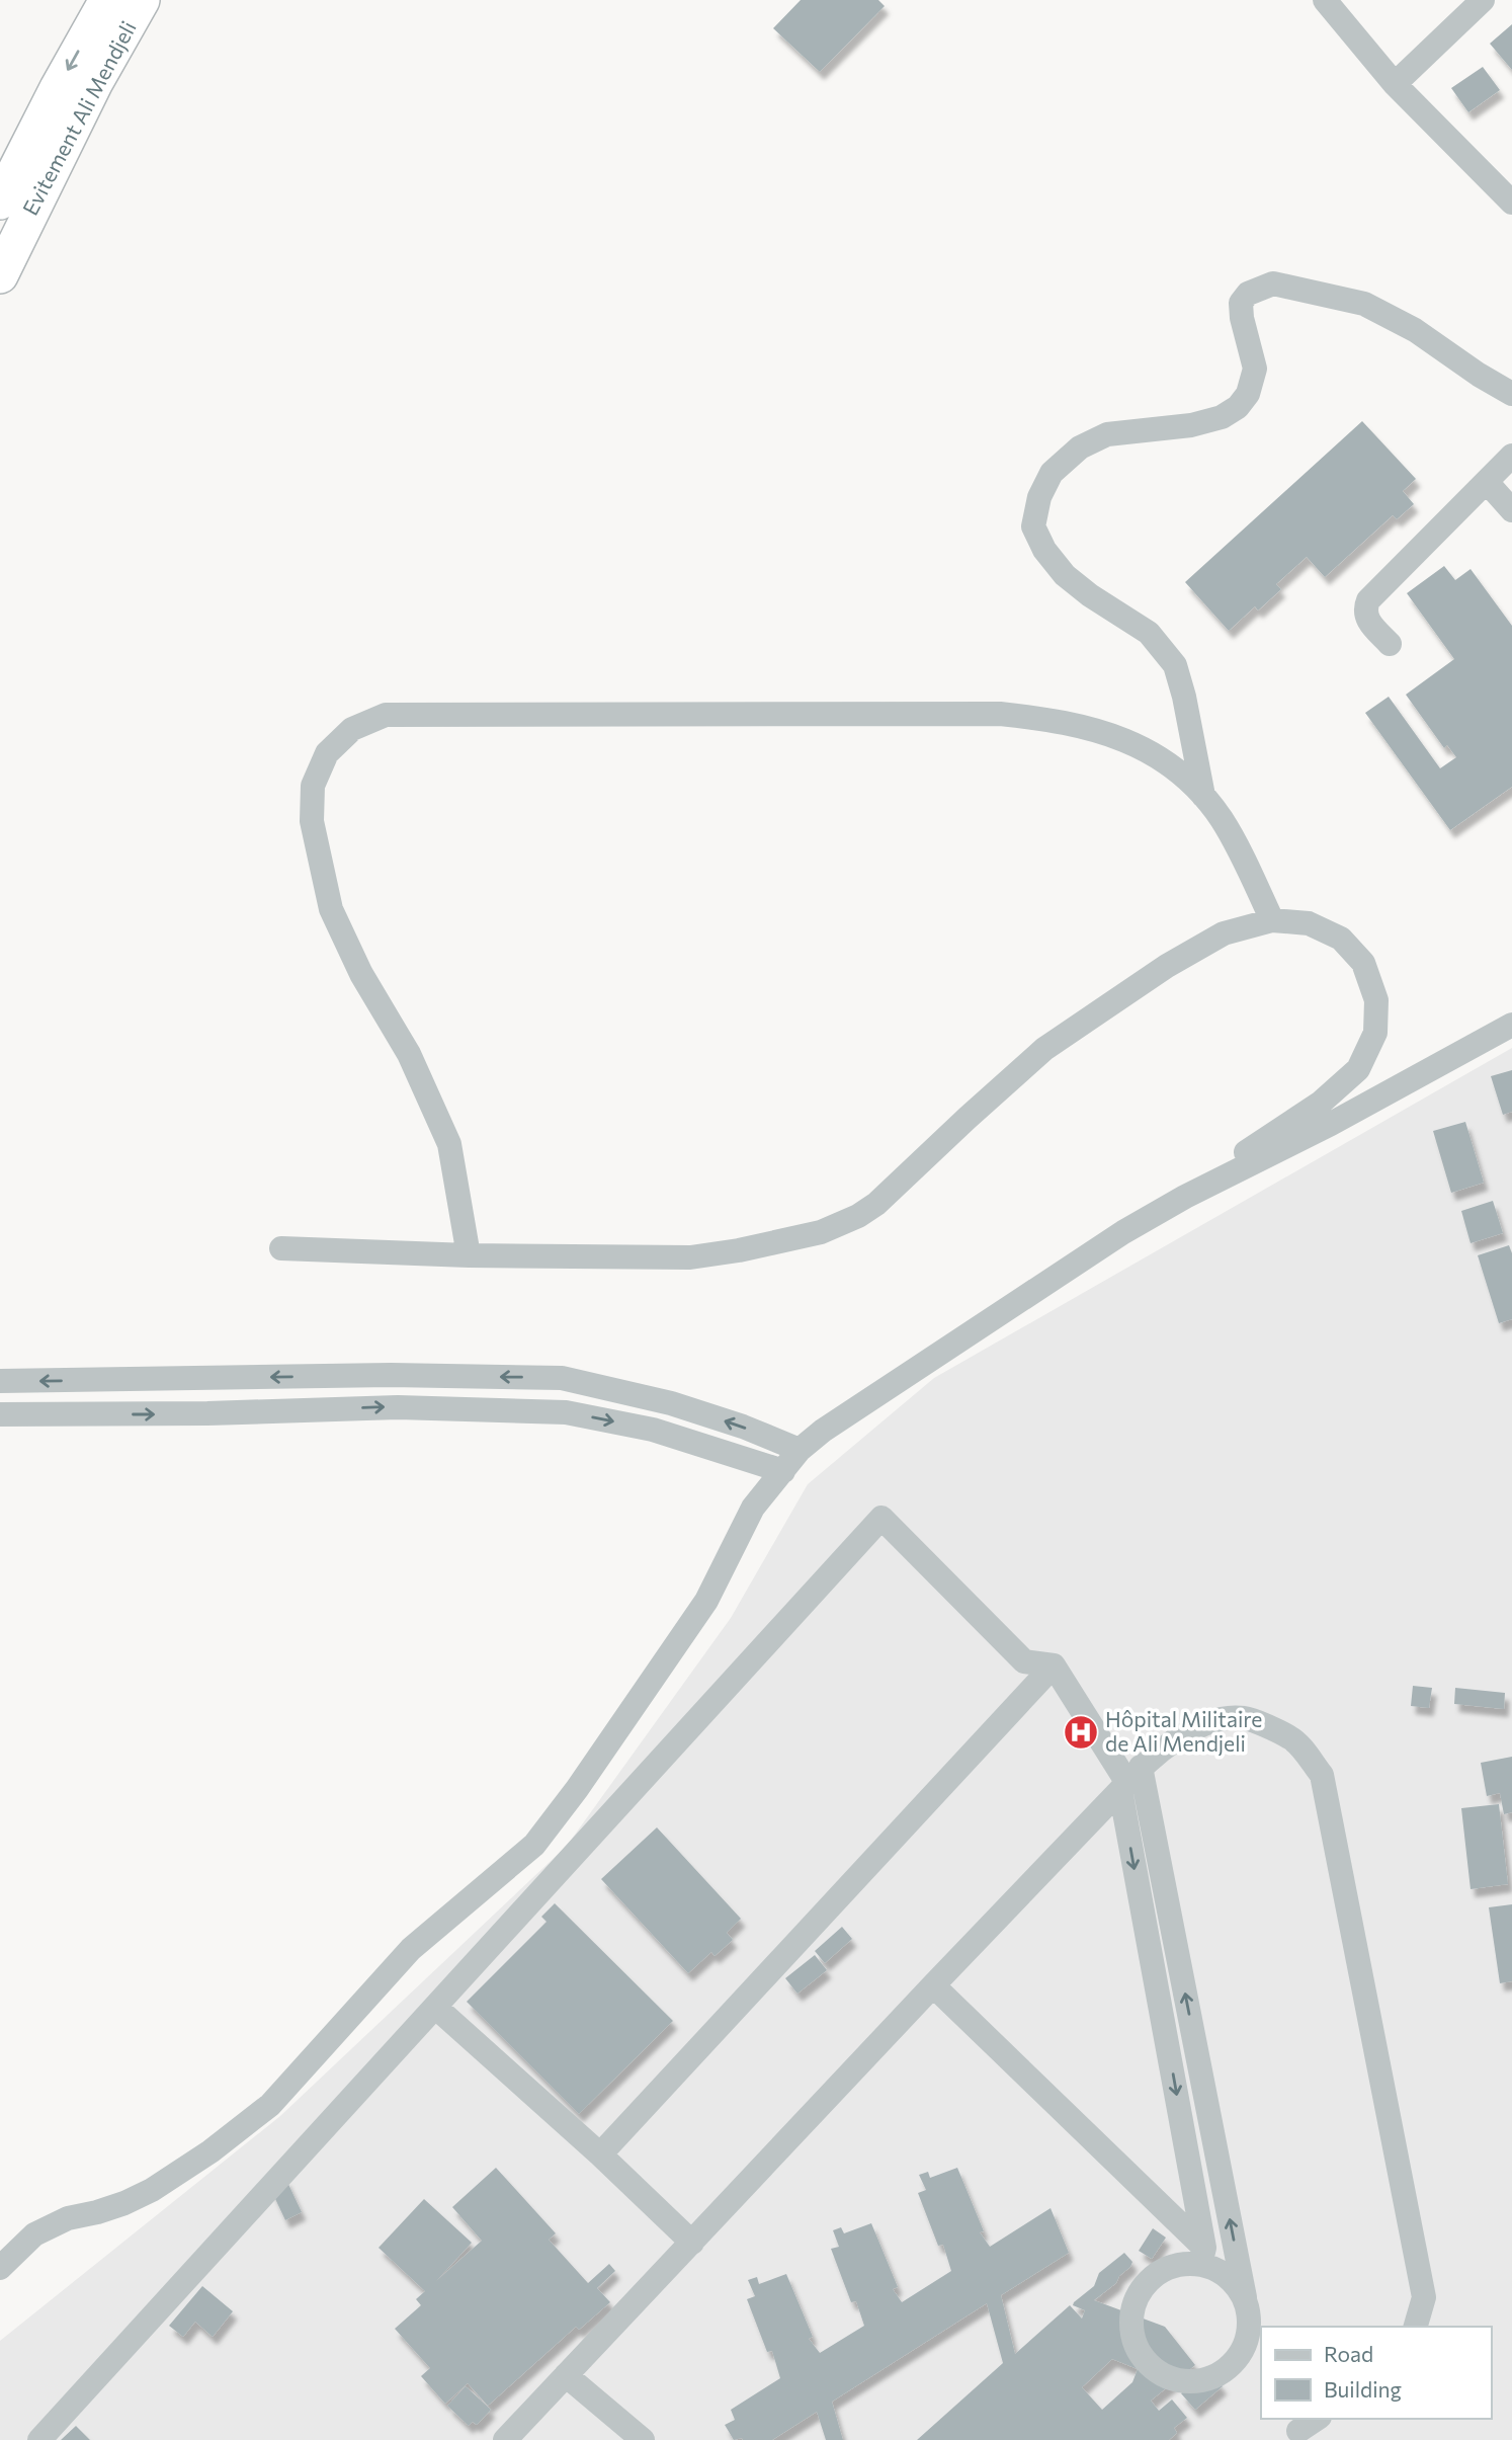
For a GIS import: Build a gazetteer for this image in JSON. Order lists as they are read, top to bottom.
{
  "streets": {
    "highway": ["Evitement Ali Mendjeli"]
  },
  "places": {
    "hospital": ["Hôpital Militaire de Ali Mendjeli"]
  },
  "legend": ["Road", "Building"]
}
